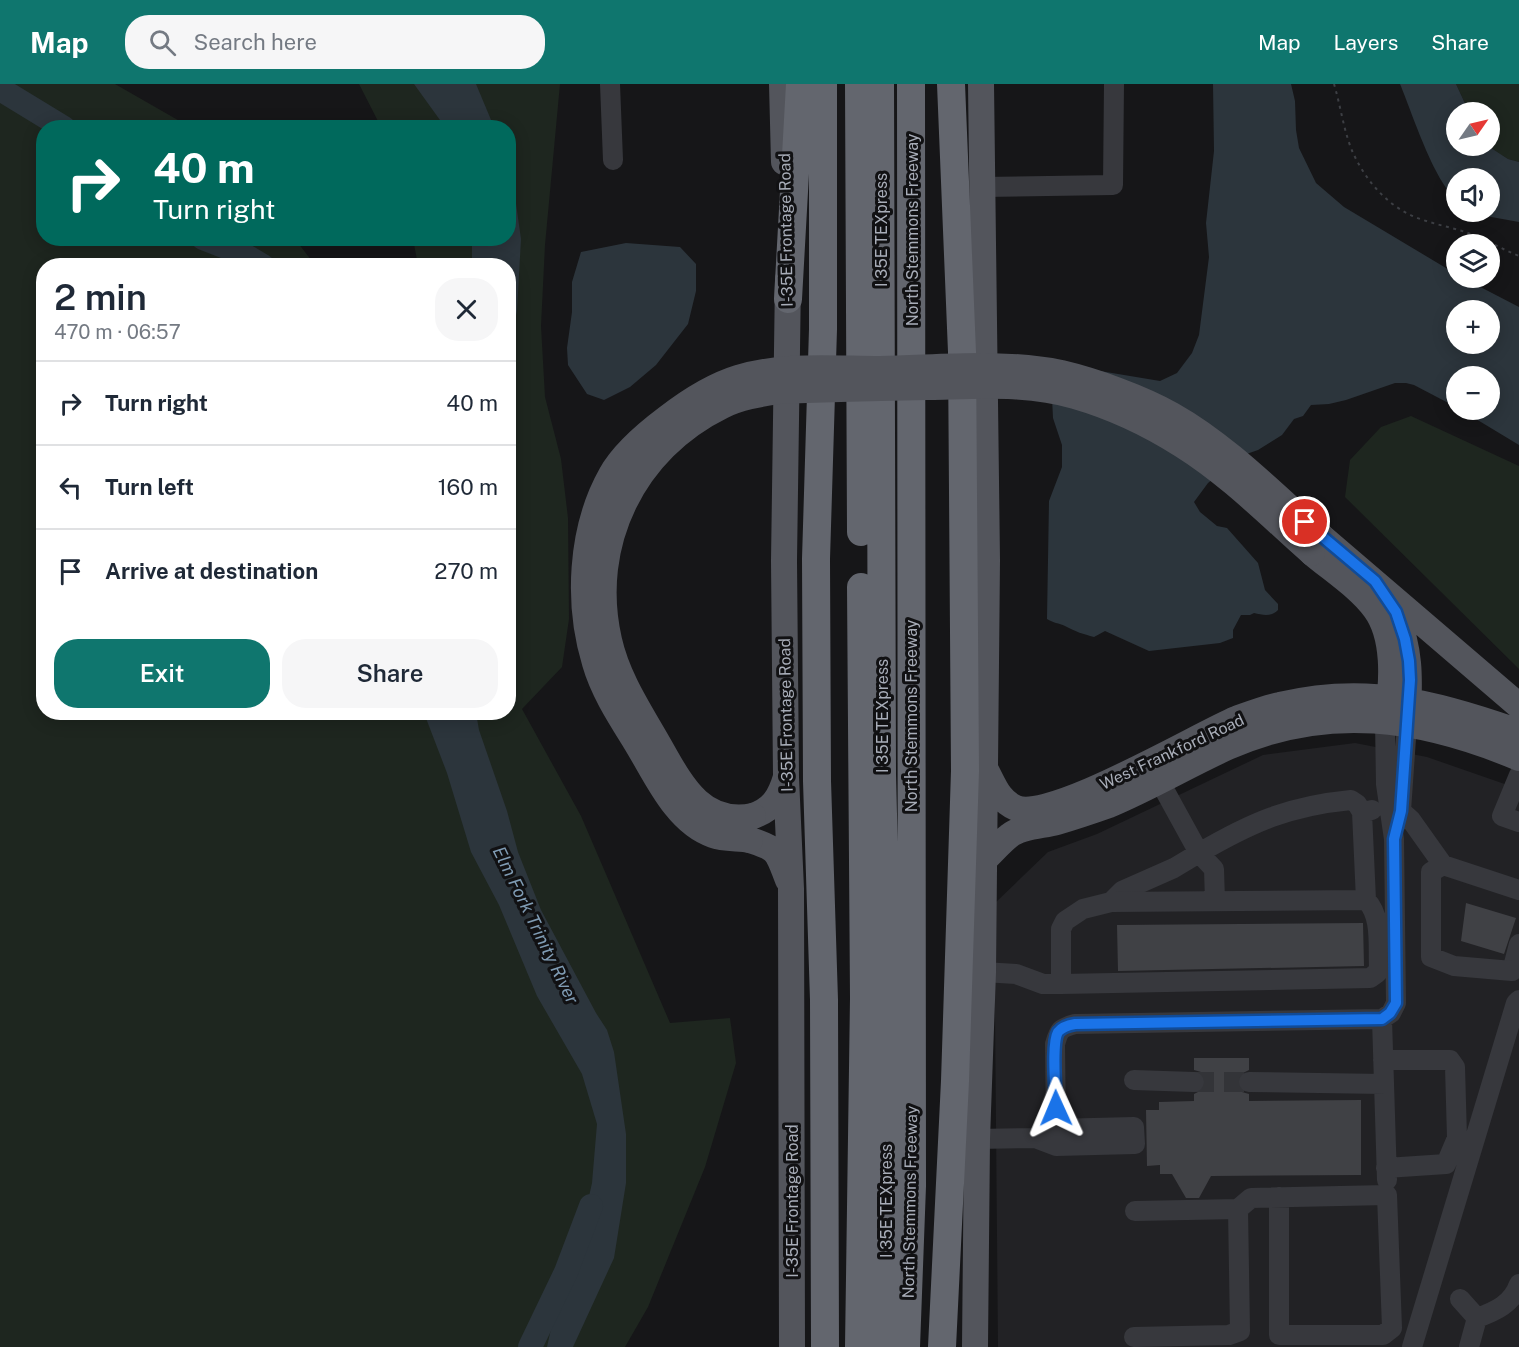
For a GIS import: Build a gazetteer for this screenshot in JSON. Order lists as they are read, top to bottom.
{
  "streets": {
    "highway": ["I 35E TEXpress", "North Stemmons Freeway"],
    "main road": ["I-35E Frontage Road", "West Frankford Road"]
  },
  "water": ["Elm Fork Trinity River"],
  "north": "top right",
  "page": {
    "header": "Map",
    "search": "Search here",
    "nav": ["Map", "Layers", "Share"],
    "map_buttons": ["+", "−"],
    "turn": ["40 m", "Turn right"],
    "heading": ["2 min", "470 m · 06:57"],
    "list": [
      {
        "name": "Turn right",
        "value": "40 m"
      },
      {
        "name": "Turn left",
        "value": "160 m"
      },
      {
        "name": "Arrive at destination",
        "value": "270 m"
      }
    ],
    "buttons": ["Exit", "Share"]
  }
}
